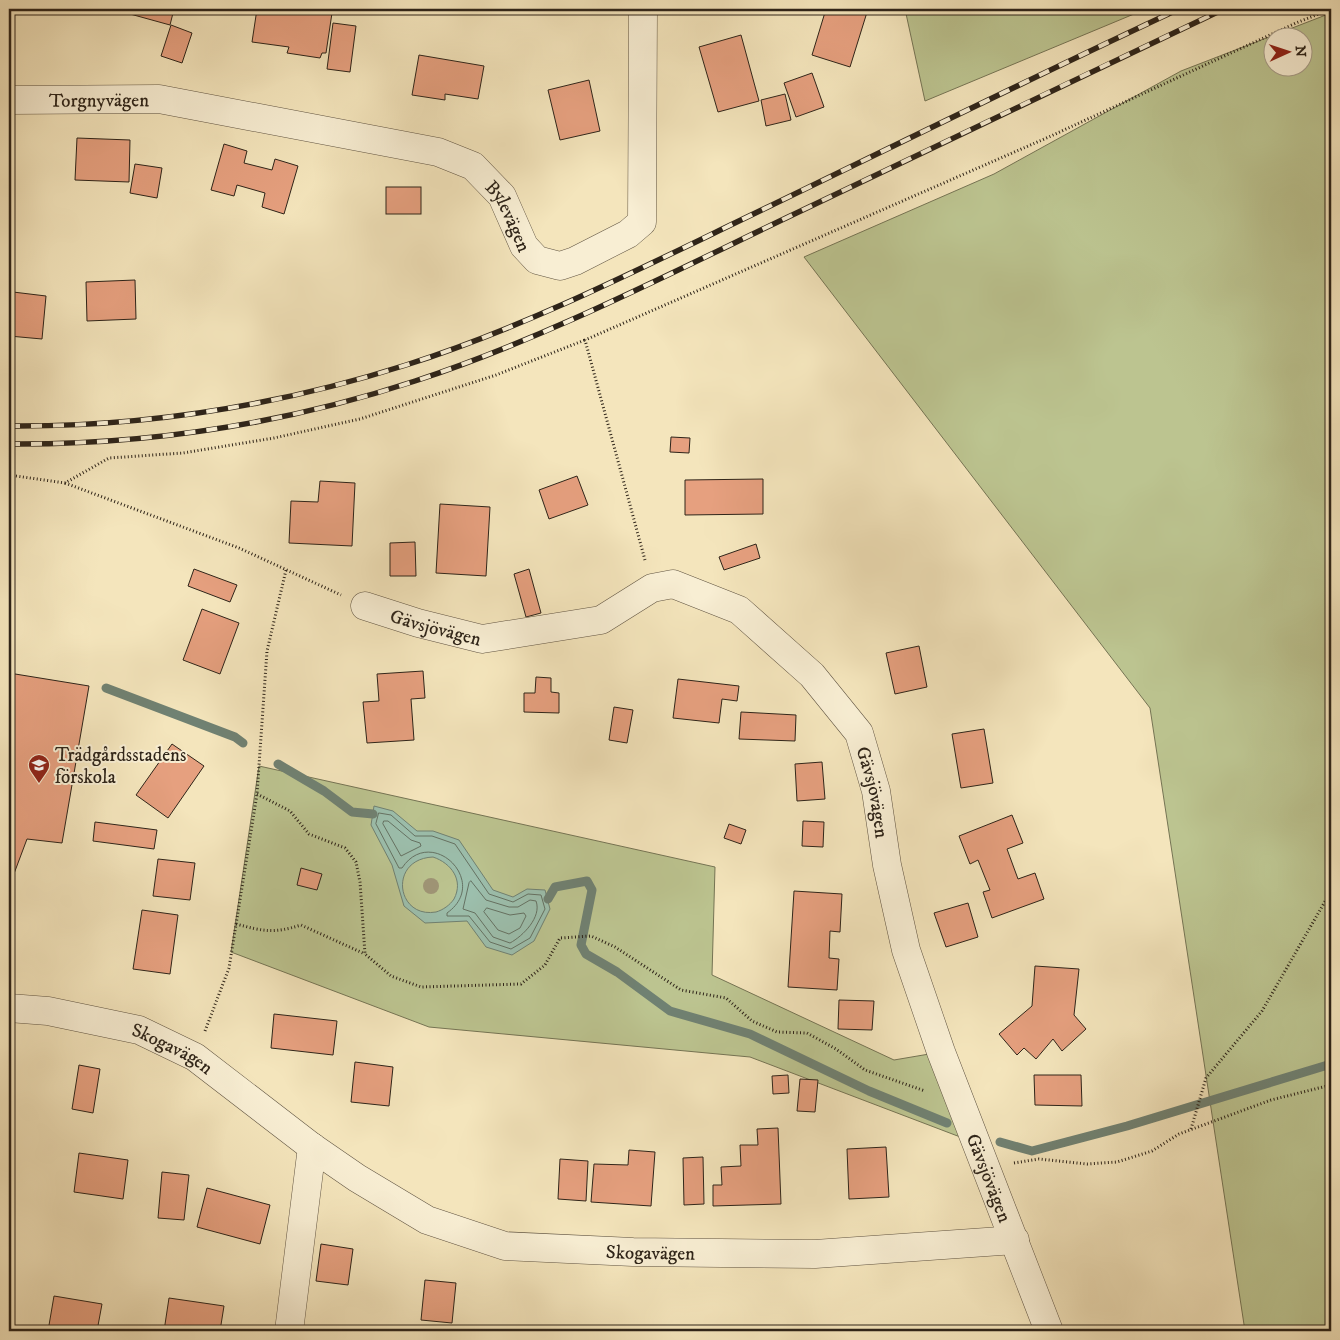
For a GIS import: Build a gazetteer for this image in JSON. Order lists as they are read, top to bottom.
{
  "streets": {
    "street": [
      "Torgnyvägen",
      "Bylevägen",
      "Gävsjövägen",
      "Skogavägen"
    ]
  },
  "crossings": [
    ["Torgnyvägen", "Bylevägen"],
    ["Gävsjövägen", "Skogavägen"]
  ],
  "places": {
    "school or university": ["Trädgårdsstadens förskola"]
  },
  "north": "right"
}
